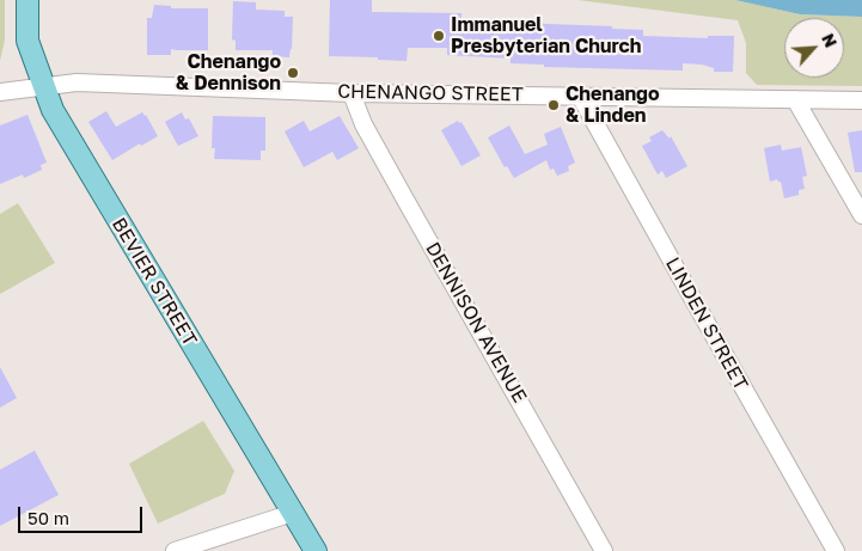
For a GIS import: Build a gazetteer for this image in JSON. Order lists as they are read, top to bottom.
{
  "streets": {
    "main road": ["BEVIER STREET"],
    "street": ["CHENANGO STREET", "DENNISON AVENUE", "LINDEN STREET"]
  },
  "crossings": [
    ["CHENANGO STREET", "BEVIER STREET"],
    ["CHENANGO STREET", "DENNISON AVENUE"],
    ["CHENANGO STREET", "LINDEN STREET"]
  ],
  "places": ["Immanuel Presbyterian Church", "Chenango & Dennison", "Chenango & Linden"],
  "scale_bar": "50 m",
  "north": "top right"
}
